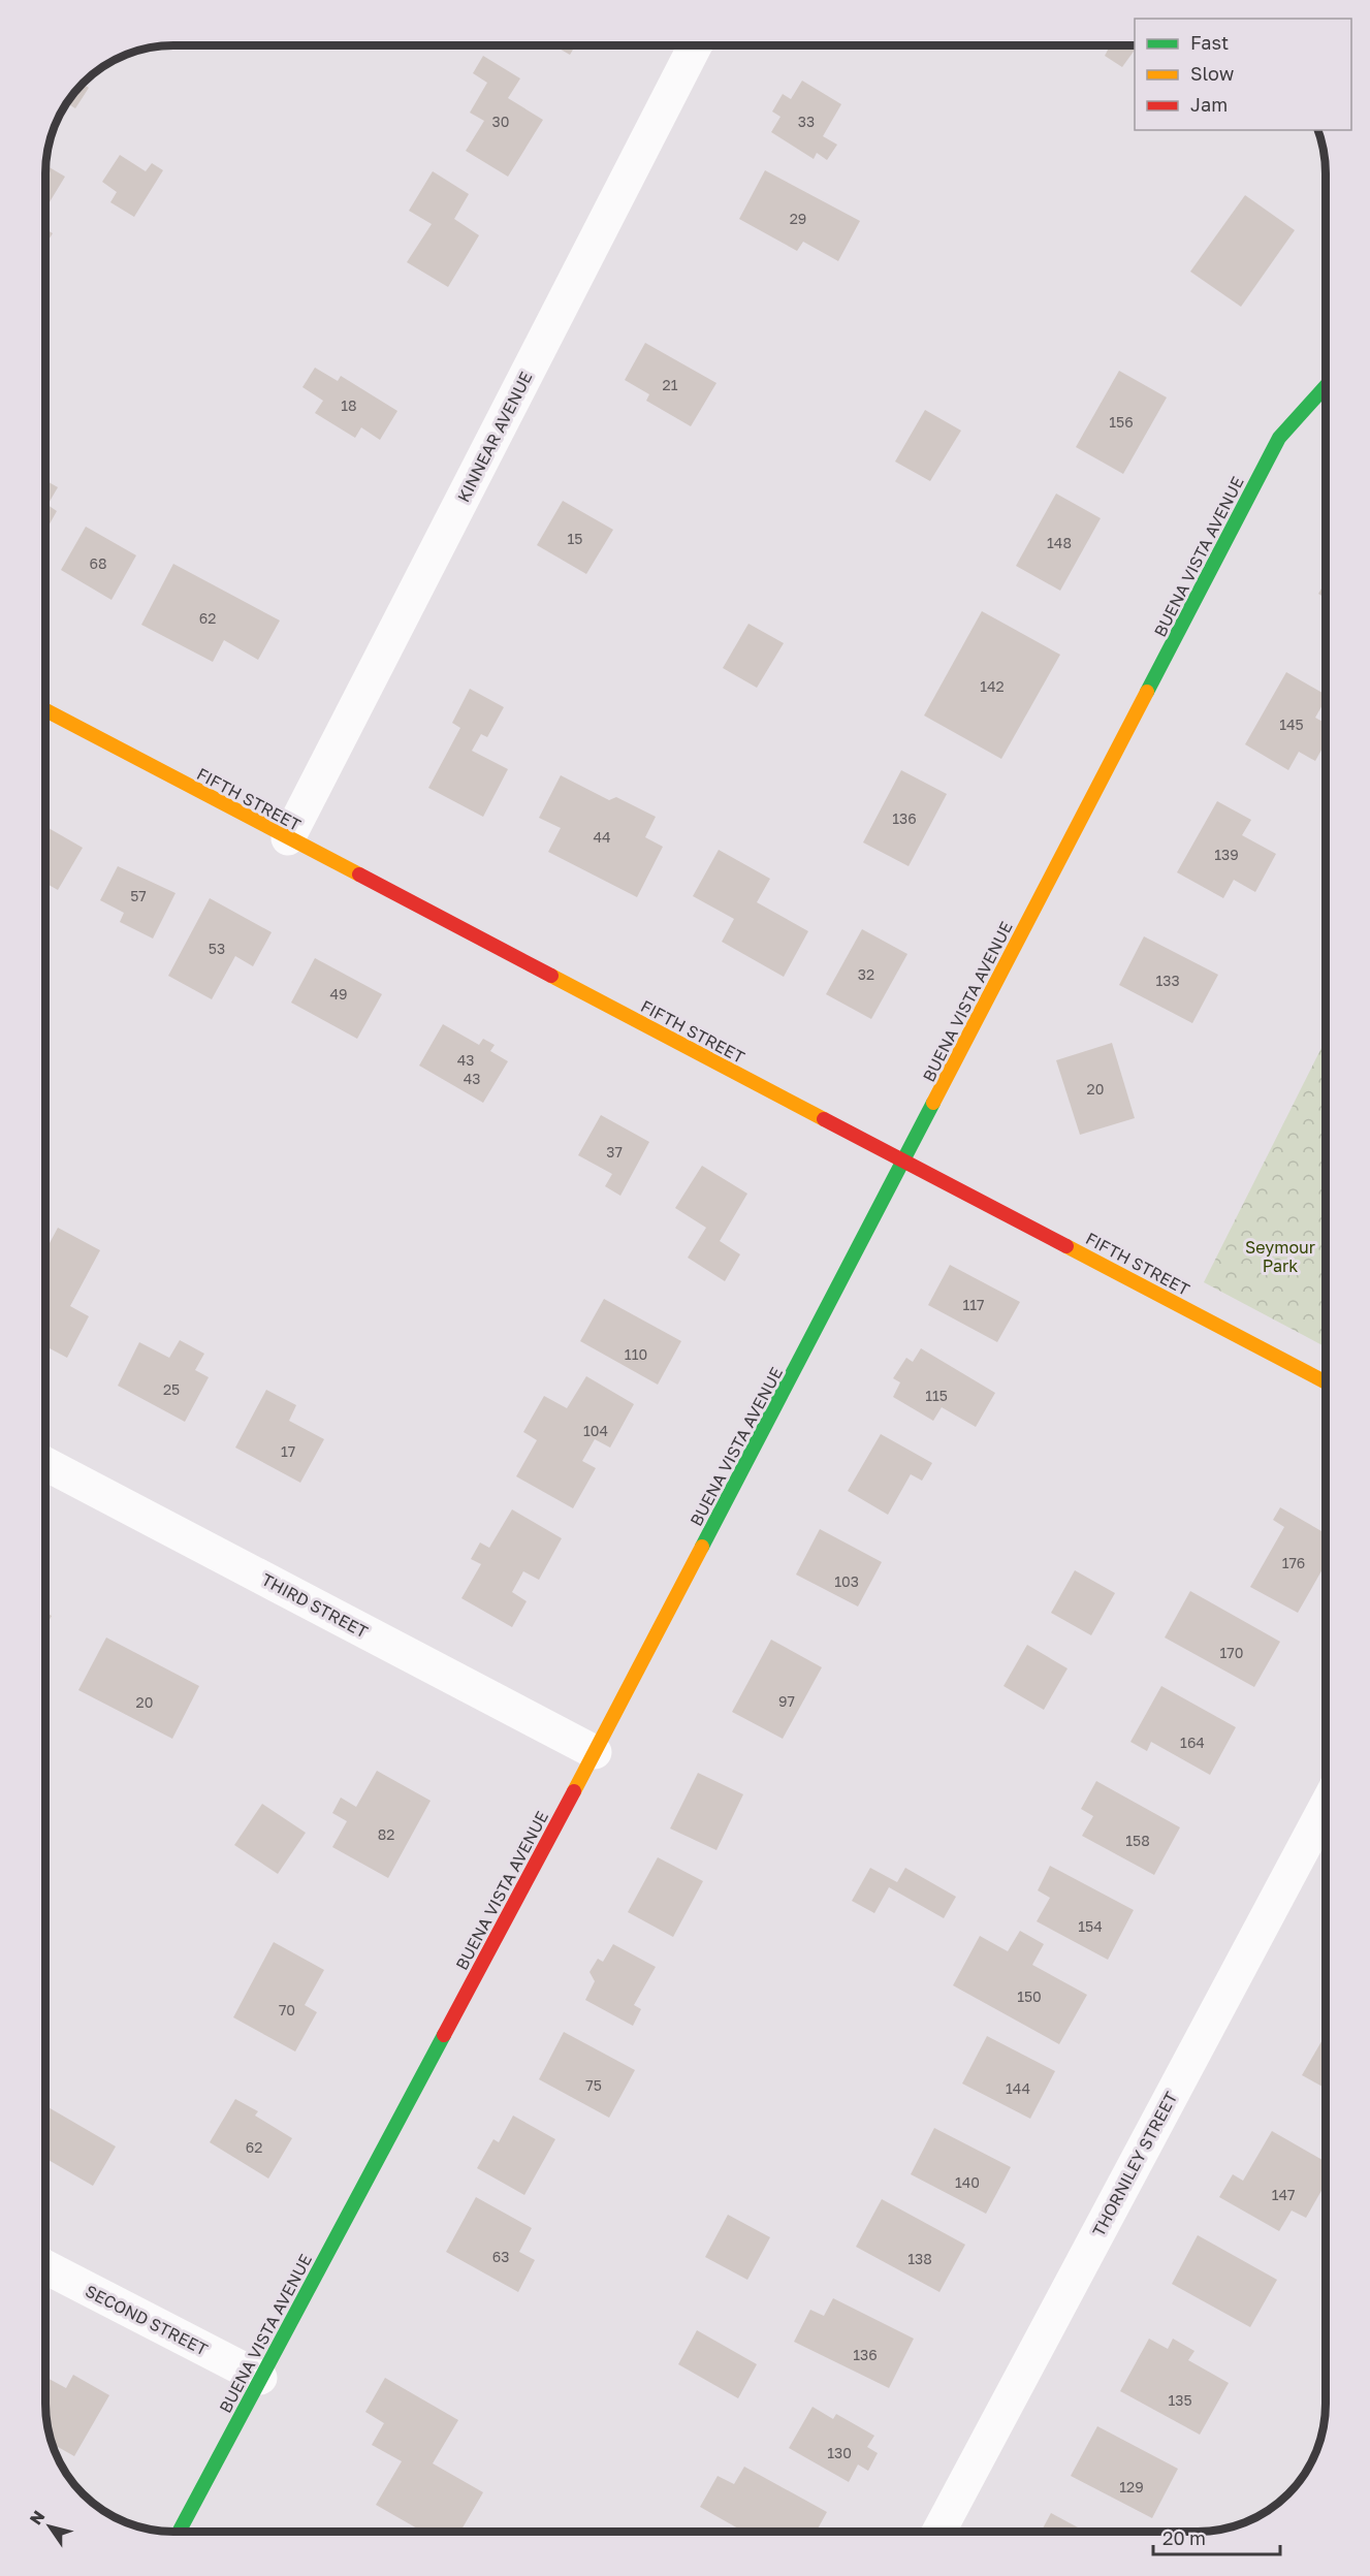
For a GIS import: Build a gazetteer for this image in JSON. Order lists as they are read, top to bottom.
{
  "streets": {
    "street": [
      "KINNEAR AVENUE",
      "BUENA VISTA AVENUE",
      "FIFTH STREET",
      "THIRD STREET",
      "THORNILEY STREET",
      "SECOND STREET"
    ]
  },
  "crossings": [
    ["KINNEAR AVENUE", "FIFTH STREET"],
    ["BUENA VISTA AVENUE", "FIFTH STREET"],
    ["BUENA VISTA AVENUE", "THIRD STREET"],
    ["BUENA VISTA AVENUE", "SECOND STREET"]
  ],
  "parks": ["Seymour Park"],
  "house_numbers": [
    "30",
    "33",
    "29",
    "21",
    "18",
    "156",
    "15",
    "148",
    "68",
    "62",
    "142",
    "145",
    "136",
    "44",
    "139",
    "57",
    "53",
    "32",
    "133",
    "49",
    "43",
    "43",
    "20",
    "37",
    "117",
    "110",
    "25",
    "115",
    "104",
    "17",
    "176",
    "103",
    "170",
    "97",
    "20",
    "164",
    "82",
    "158",
    "154",
    "150",
    "70",
    "75",
    "144",
    "62",
    "140",
    "147",
    "63",
    "138",
    "136",
    "135",
    "130",
    "129"
  ],
  "legend": ["Fast", "Slow", "Jam"],
  "scale_bar": "20 m",
  "north": "top left"
}
